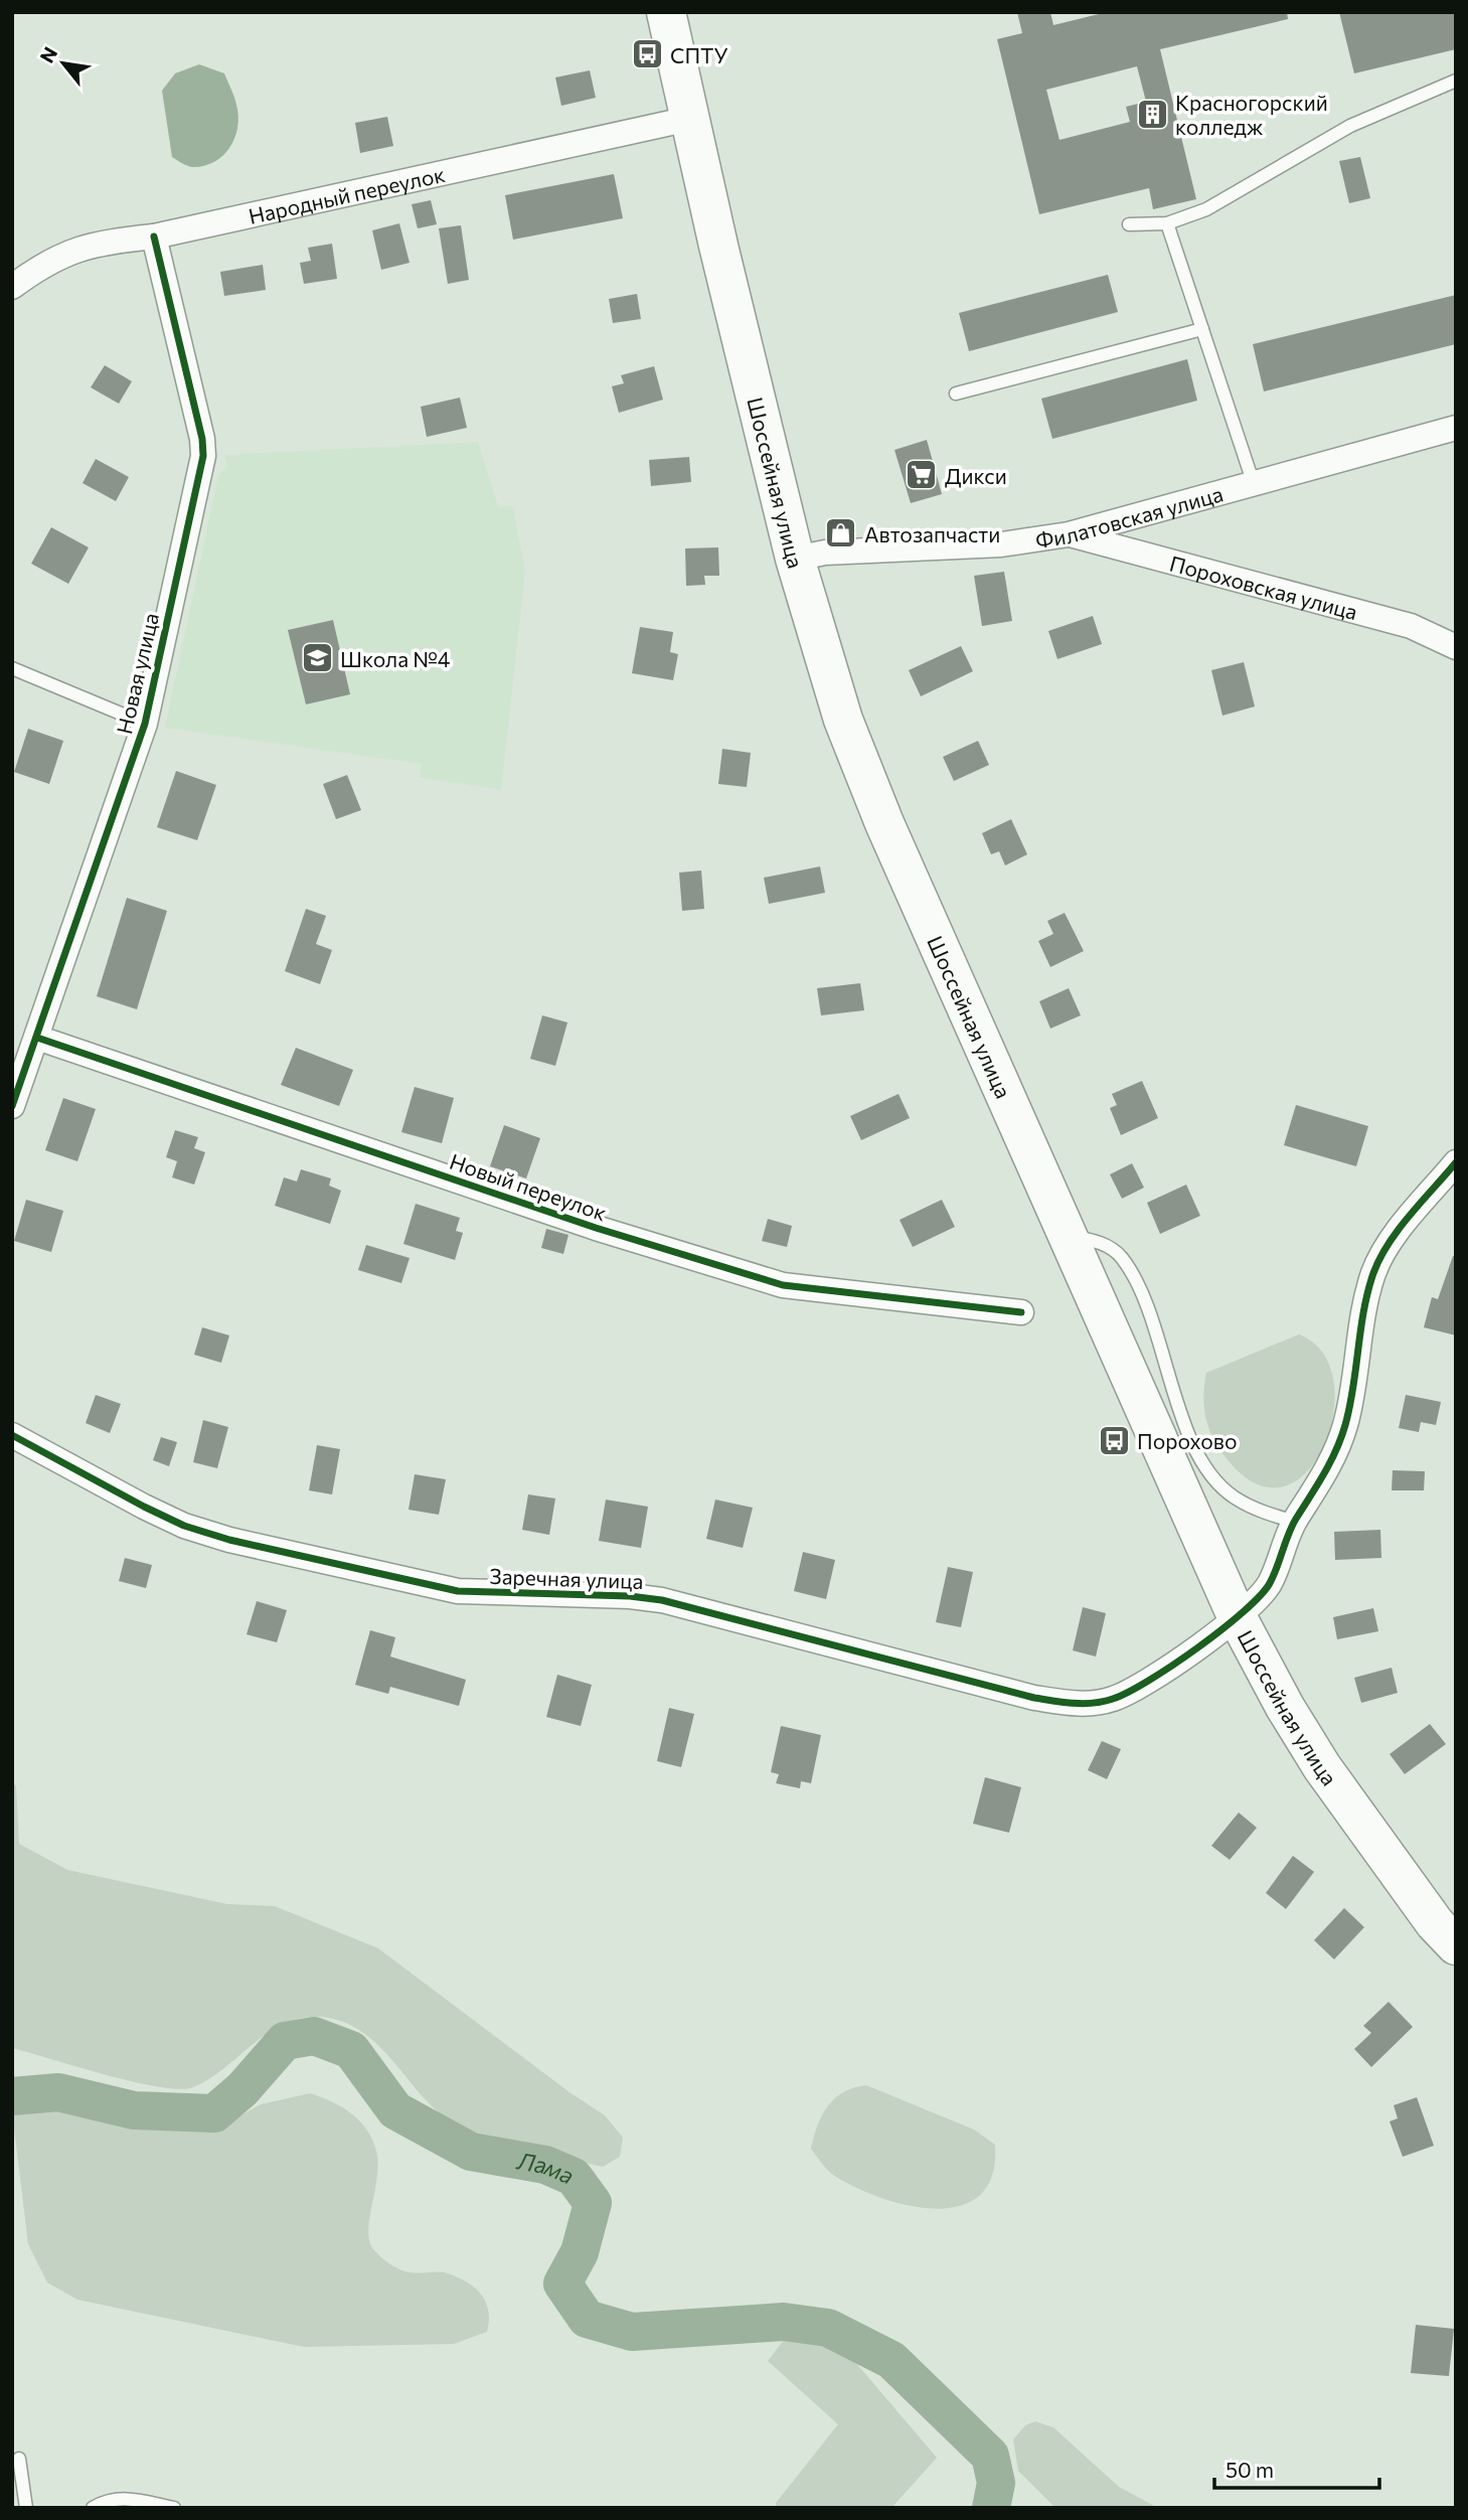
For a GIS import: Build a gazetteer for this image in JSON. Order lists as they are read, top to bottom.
{
  "streets": {
    "main road": ["Шоссейная улица"],
    "street": [
      "Народный переулок",
      "Филатовская улица",
      "Пороховская улица",
      "Новая улица",
      "Новый переулок",
      "Заречная улица"
    ]
  },
  "crossings": [
    ["Народный переулок", "Шоссейная улица"],
    ["Народный переулок", "Новая улица"],
    ["Шоссейная улица", "Филатовская улица"],
    ["Шоссейная улица", "Заречная улица"],
    ["Филатовская улица", "Пороховская улица"],
    ["Новая улица", "Новый переулок"]
  ],
  "water": ["Лама"],
  "places": {
    "bus stop": ["СПТУ", "Порохово"],
    "building": ["Красногорский колледж"],
    "supermarket": ["Дикси"],
    "shop": ["Автозапчасти"],
    "school or university": ["Школа №4"]
  },
  "scale_bar": "50 m",
  "north": "top left"
}
